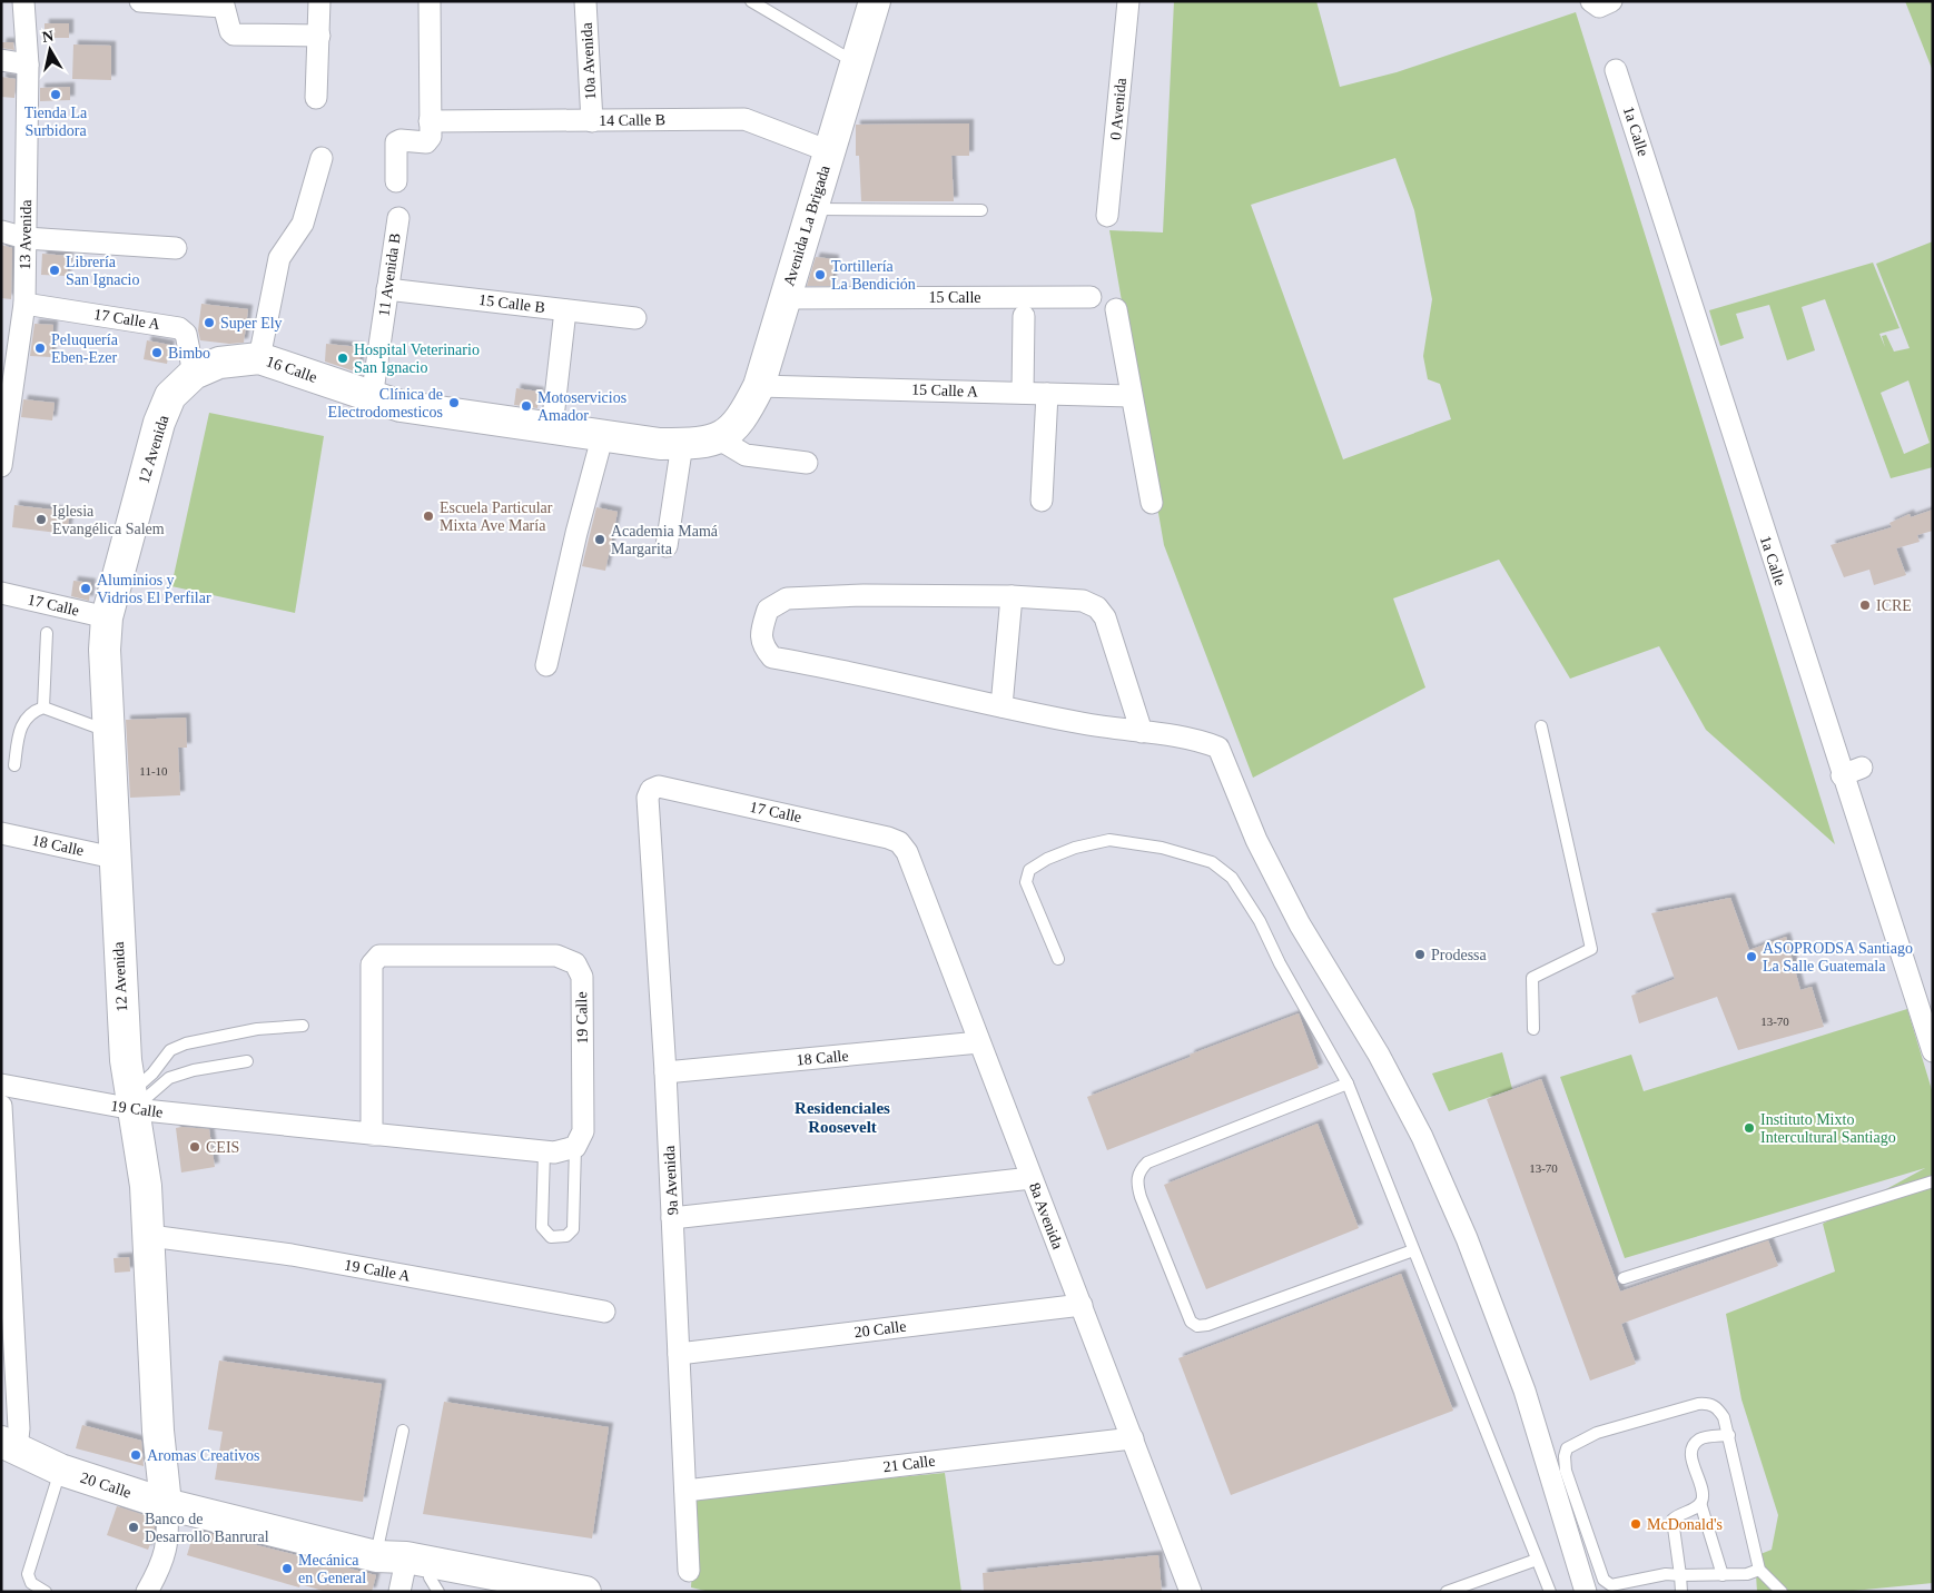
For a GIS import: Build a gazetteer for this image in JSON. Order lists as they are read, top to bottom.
{
  "streets": {
    "main road": [
      "Avenida La Brigada",
      "16 Calle",
      "12 Avenida",
      "20 Calle"
    ],
    "street": [
      "10a Avenida",
      "0 Avenida",
      "14 Calle B",
      "1a Calle",
      "13 Avenida",
      "11 Avenida B",
      "15 Calle",
      "15 Calle B",
      "17 Calle A",
      "15 Calle A",
      "17 Calle",
      "18 Calle",
      "19 Calle",
      "9a Avenida",
      "8a Avenida",
      "19 Calle A",
      "21 Calle"
    ]
  },
  "crossings": [
    ["10a Avenida", "14 Calle B"],
    ["14 Calle B", "Avenida La Brigada"],
    ["Avenida La Brigada", "15 Calle"],
    ["Avenida La Brigada", "16 Calle"],
    ["Avenida La Brigada", "15 Calle A"],
    ["13 Avenida", "17 Calle A"],
    ["11 Avenida B", "15 Calle B"],
    ["11 Avenida B", "16 Calle"],
    ["17 Calle A", "16 Calle"],
    ["17 Calle A", "12 Avenida"],
    ["16 Calle", "12 Avenida"],
    ["12 Avenida", "17 Calle"],
    ["12 Avenida", "18 Calle"],
    ["12 Avenida", "19 Calle"],
    ["12 Avenida", "19 Calle A"],
    ["12 Avenida", "20 Calle"],
    ["17 Calle", "9a Avenida"],
    ["17 Calle", "8a Avenida"],
    ["18 Calle", "9a Avenida"],
    ["18 Calle", "8a Avenida"],
    ["9a Avenida", "20 Calle"],
    ["9a Avenida", "21 Calle"],
    ["8a Avenida", "20 Calle"],
    ["8a Avenida", "21 Calle"]
  ],
  "districts": ["Residenciales Roosevelt"],
  "places": [
    "Tienda La Surbidora",
    "Librería San Ignacio",
    "Tortillería La Bendición",
    "Super Ely",
    "Peluquería Eben-Ezer",
    "Bimbo",
    "Hospital Veterinario San Ignacio",
    "Clínica de Electrodomesticos",
    "Motoservicios Amador",
    "Escuela Particular Mixta Ave María",
    "Iglesia Evangélica Salem",
    "Academia Mamá Margarita",
    "Aluminios y Vidrios El Perfilar",
    "ICRE",
    "Prodessa",
    "ASOPRODSA Santiago La Salle Guatemala",
    "Instituto Mixto Intercultural Santiago",
    "CEIS",
    "Aromas Creativos",
    "McDonald's",
    "Banco de Desarrollo Banrural",
    "Mecánica en General"
  ],
  "house_numbers": ["11-10", "13-70", "13-70"],
  "north": "top"
}
